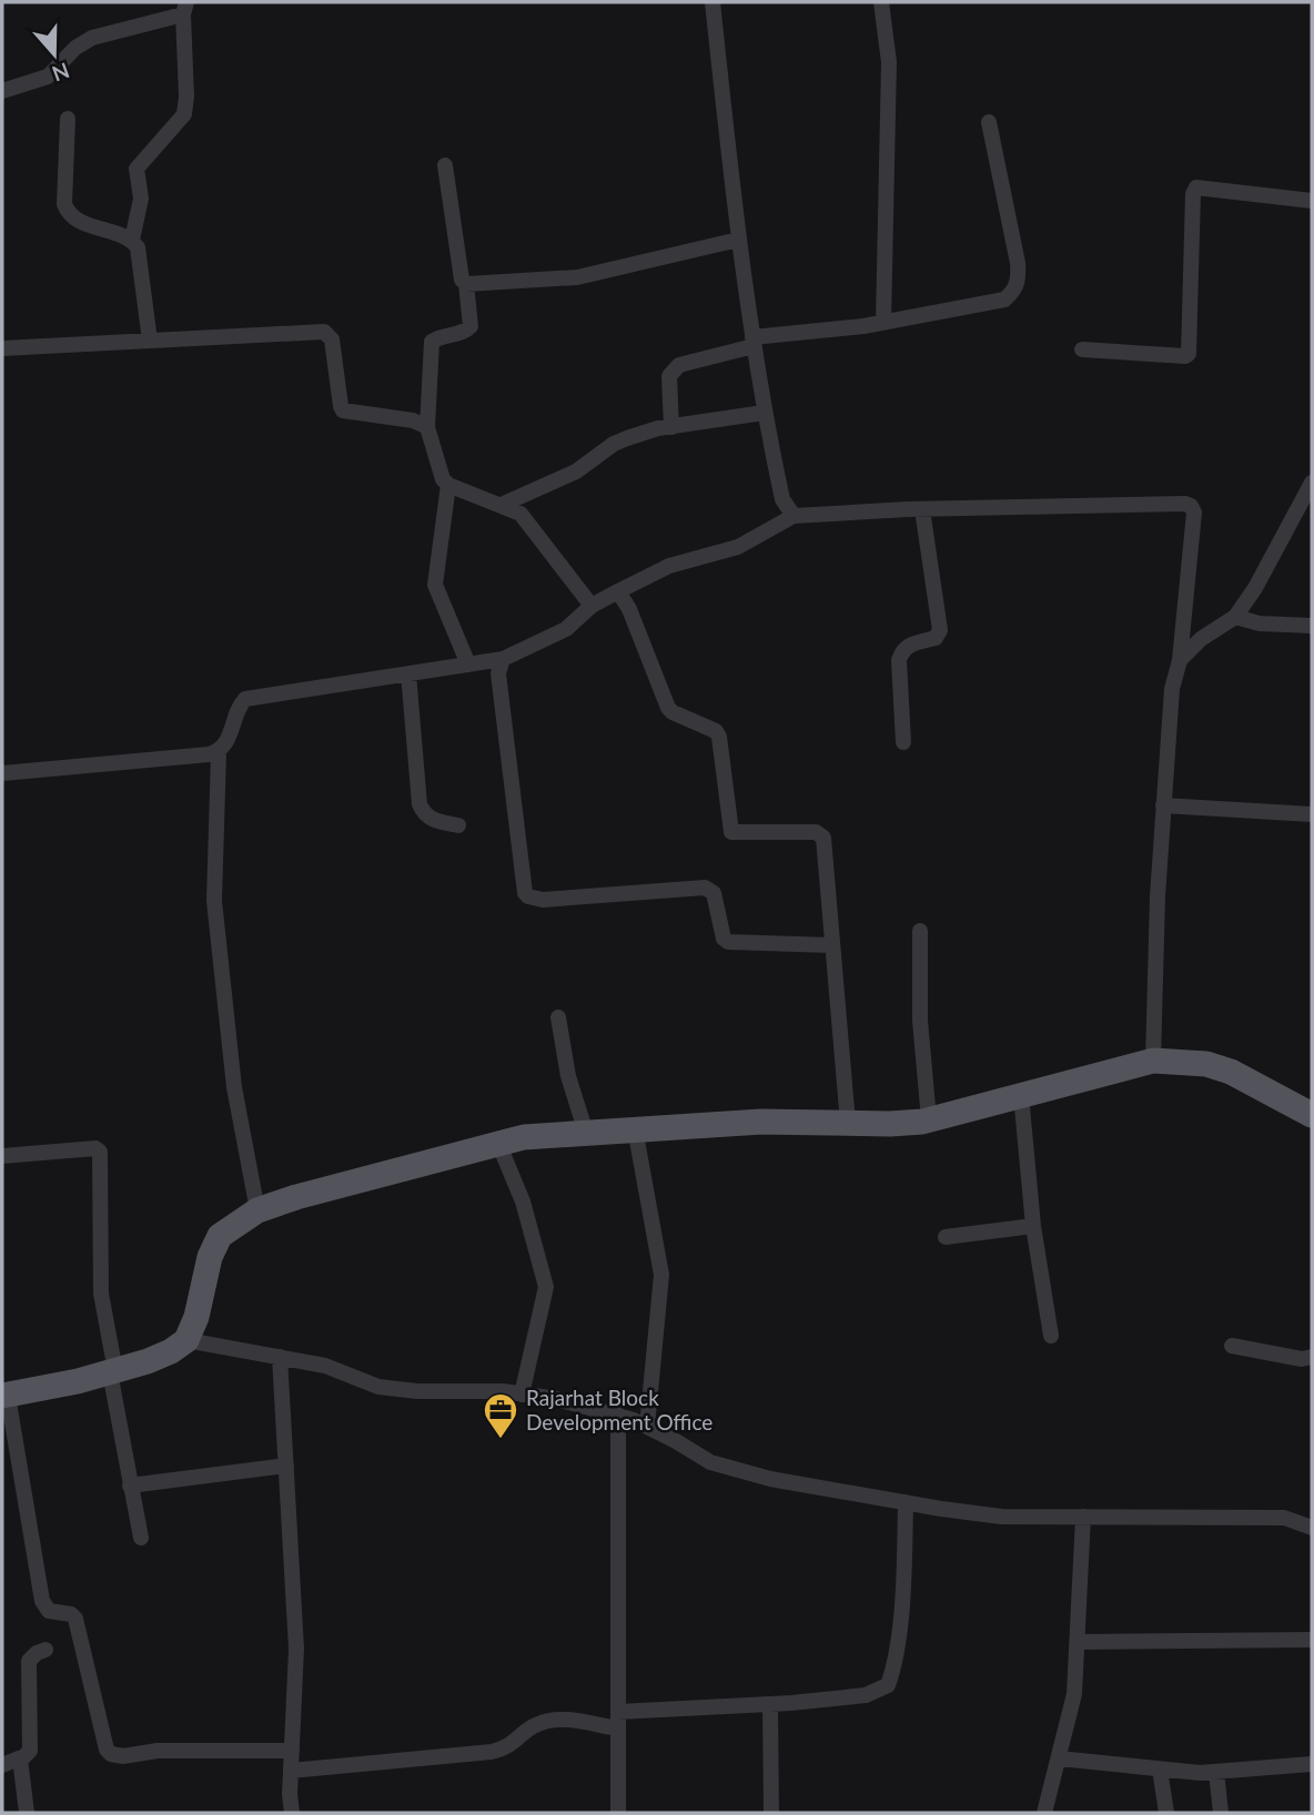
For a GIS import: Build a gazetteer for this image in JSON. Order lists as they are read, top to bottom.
{
  "places": {
    "office": ["Rajarhat Block Development Office"]
  },
  "north": "bottom"
}
